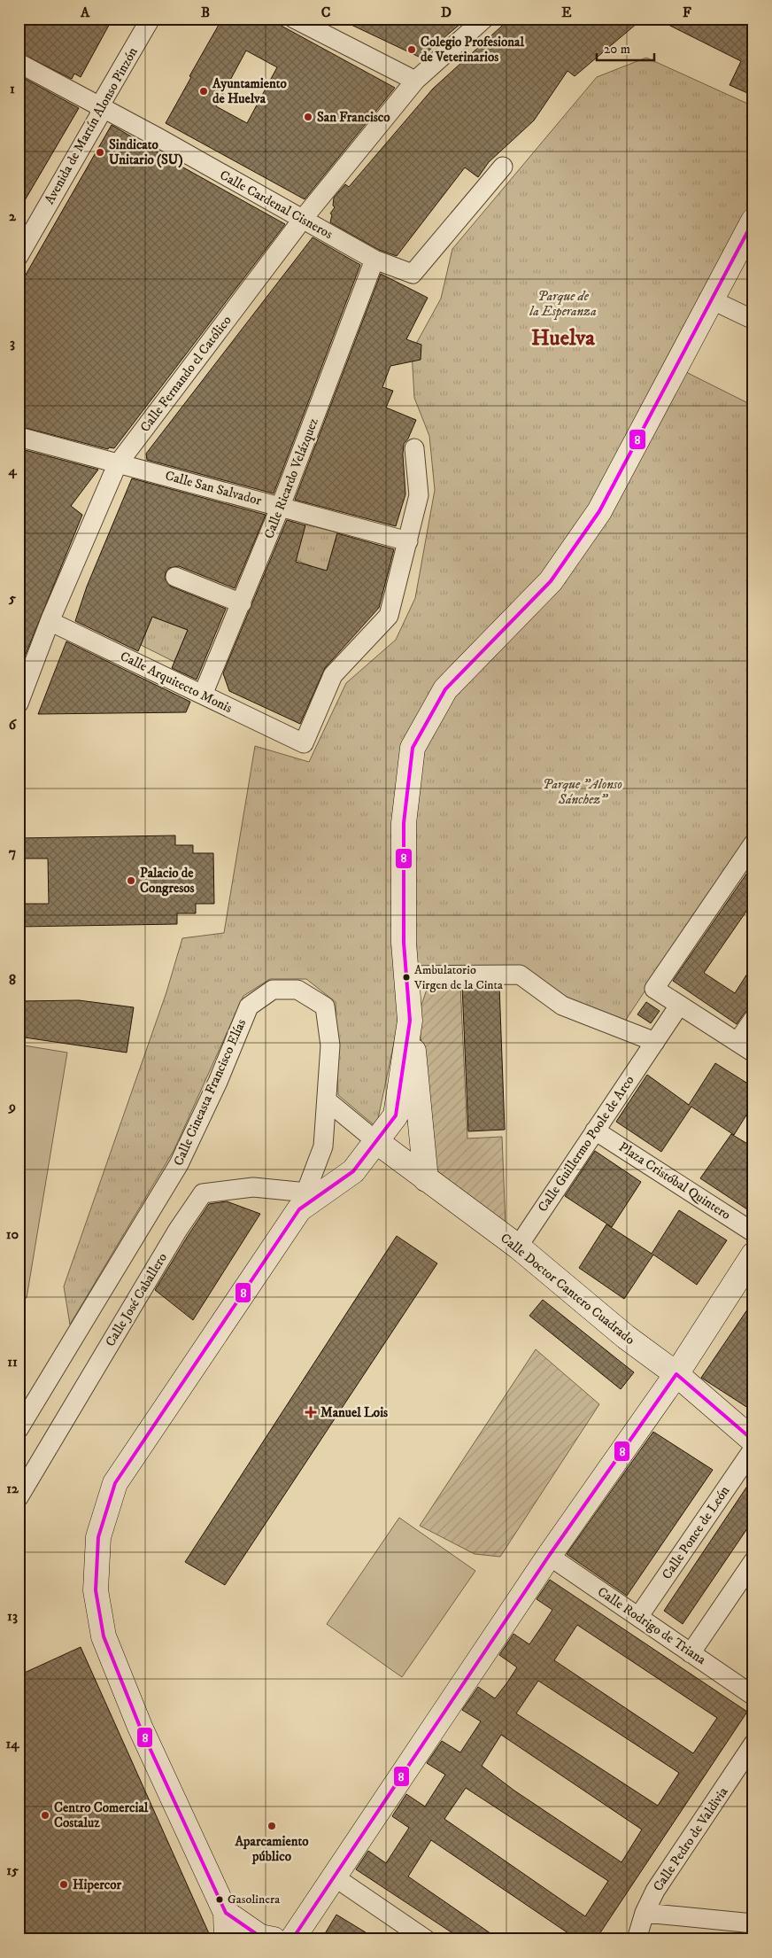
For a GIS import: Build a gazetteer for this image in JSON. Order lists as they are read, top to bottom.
{
  "streets": {
    "street": [
      "Avenida de Martín Alonso Pinzón",
      "Calle Cardenal Cisneros",
      "Calle Fernando el Católico",
      "Calle Ricardo Velázquez",
      "Calle San Salvador",
      "Calle Arquitecto Monis",
      "Calle Cineasta Francisco Elías",
      "Calle Guillermo Poole de Arco",
      "Plaza Cristóbal Quintero",
      "Calle Doctor Cantero Cuadrado",
      "Calle José Caballero",
      "Calle Ponce de León",
      "Calle Rodrigo de Triana",
      "Calle Pedro de Valdivia"
    ]
  },
  "crossings": [
    ["Avenida de Martín Alonso Pinzón", "Calle Cardenal Cisneros"],
    ["Calle Cardenal Cisneros", "Calle Fernando el Católico"],
    ["Calle Cardenal Cisneros", "Calle Ricardo Velázquez"],
    ["Calle Fernando el Católico", "Calle San Salvador"],
    ["Calle Fernando el Católico", "Calle Arquitecto Monis"],
    ["Calle Ricardo Velázquez", "Calle San Salvador"],
    ["Calle Ricardo Velázquez", "Calle Arquitecto Monis"],
    ["Calle San Salvador", "Calle Arquitecto Monis"],
    ["Calle Cineasta Francisco Elías", "Calle José Caballero"],
    ["Calle Guillermo Poole de Arco", "Plaza Cristóbal Quintero"],
    ["Calle Guillermo Poole de Arco", "Calle Doctor Cantero Cuadrado"],
    ["Calle Ponce de León", "Calle Rodrigo de Triana"]
  ],
  "districts": ["Huelva"],
  "parks": ["Parque de la Esperanza", "Parque \"Alonso Sánchez\""],
  "places": {
    "other": [
      "Colegio Profesional de Veterinarios",
      "Ayuntamiento de Huelva",
      "San Francisco",
      "Sindicato Unitario (SU)",
      "Palacio de Congresos",
      "Ambulatorio Virgen de la Cinta",
      "Centro Comercial Costaluz",
      "Aparcamiento público",
      "Hipercor",
      "Gasolinera"
    ],
    "health": ["Manuel Lois"]
  },
  "lines": ["transit line 8"],
  "scale_bar": "20 m",
  "grid": {
    "columns": [
      "A",
      "B",
      "C",
      "D",
      "E",
      "F"
    ],
    "rows": [
      "1",
      "2",
      "3",
      "4",
      "5",
      "6",
      "7",
      "8",
      "9",
      "10",
      "11",
      "12",
      "13",
      "14",
      "15"
    ]
  }
}
